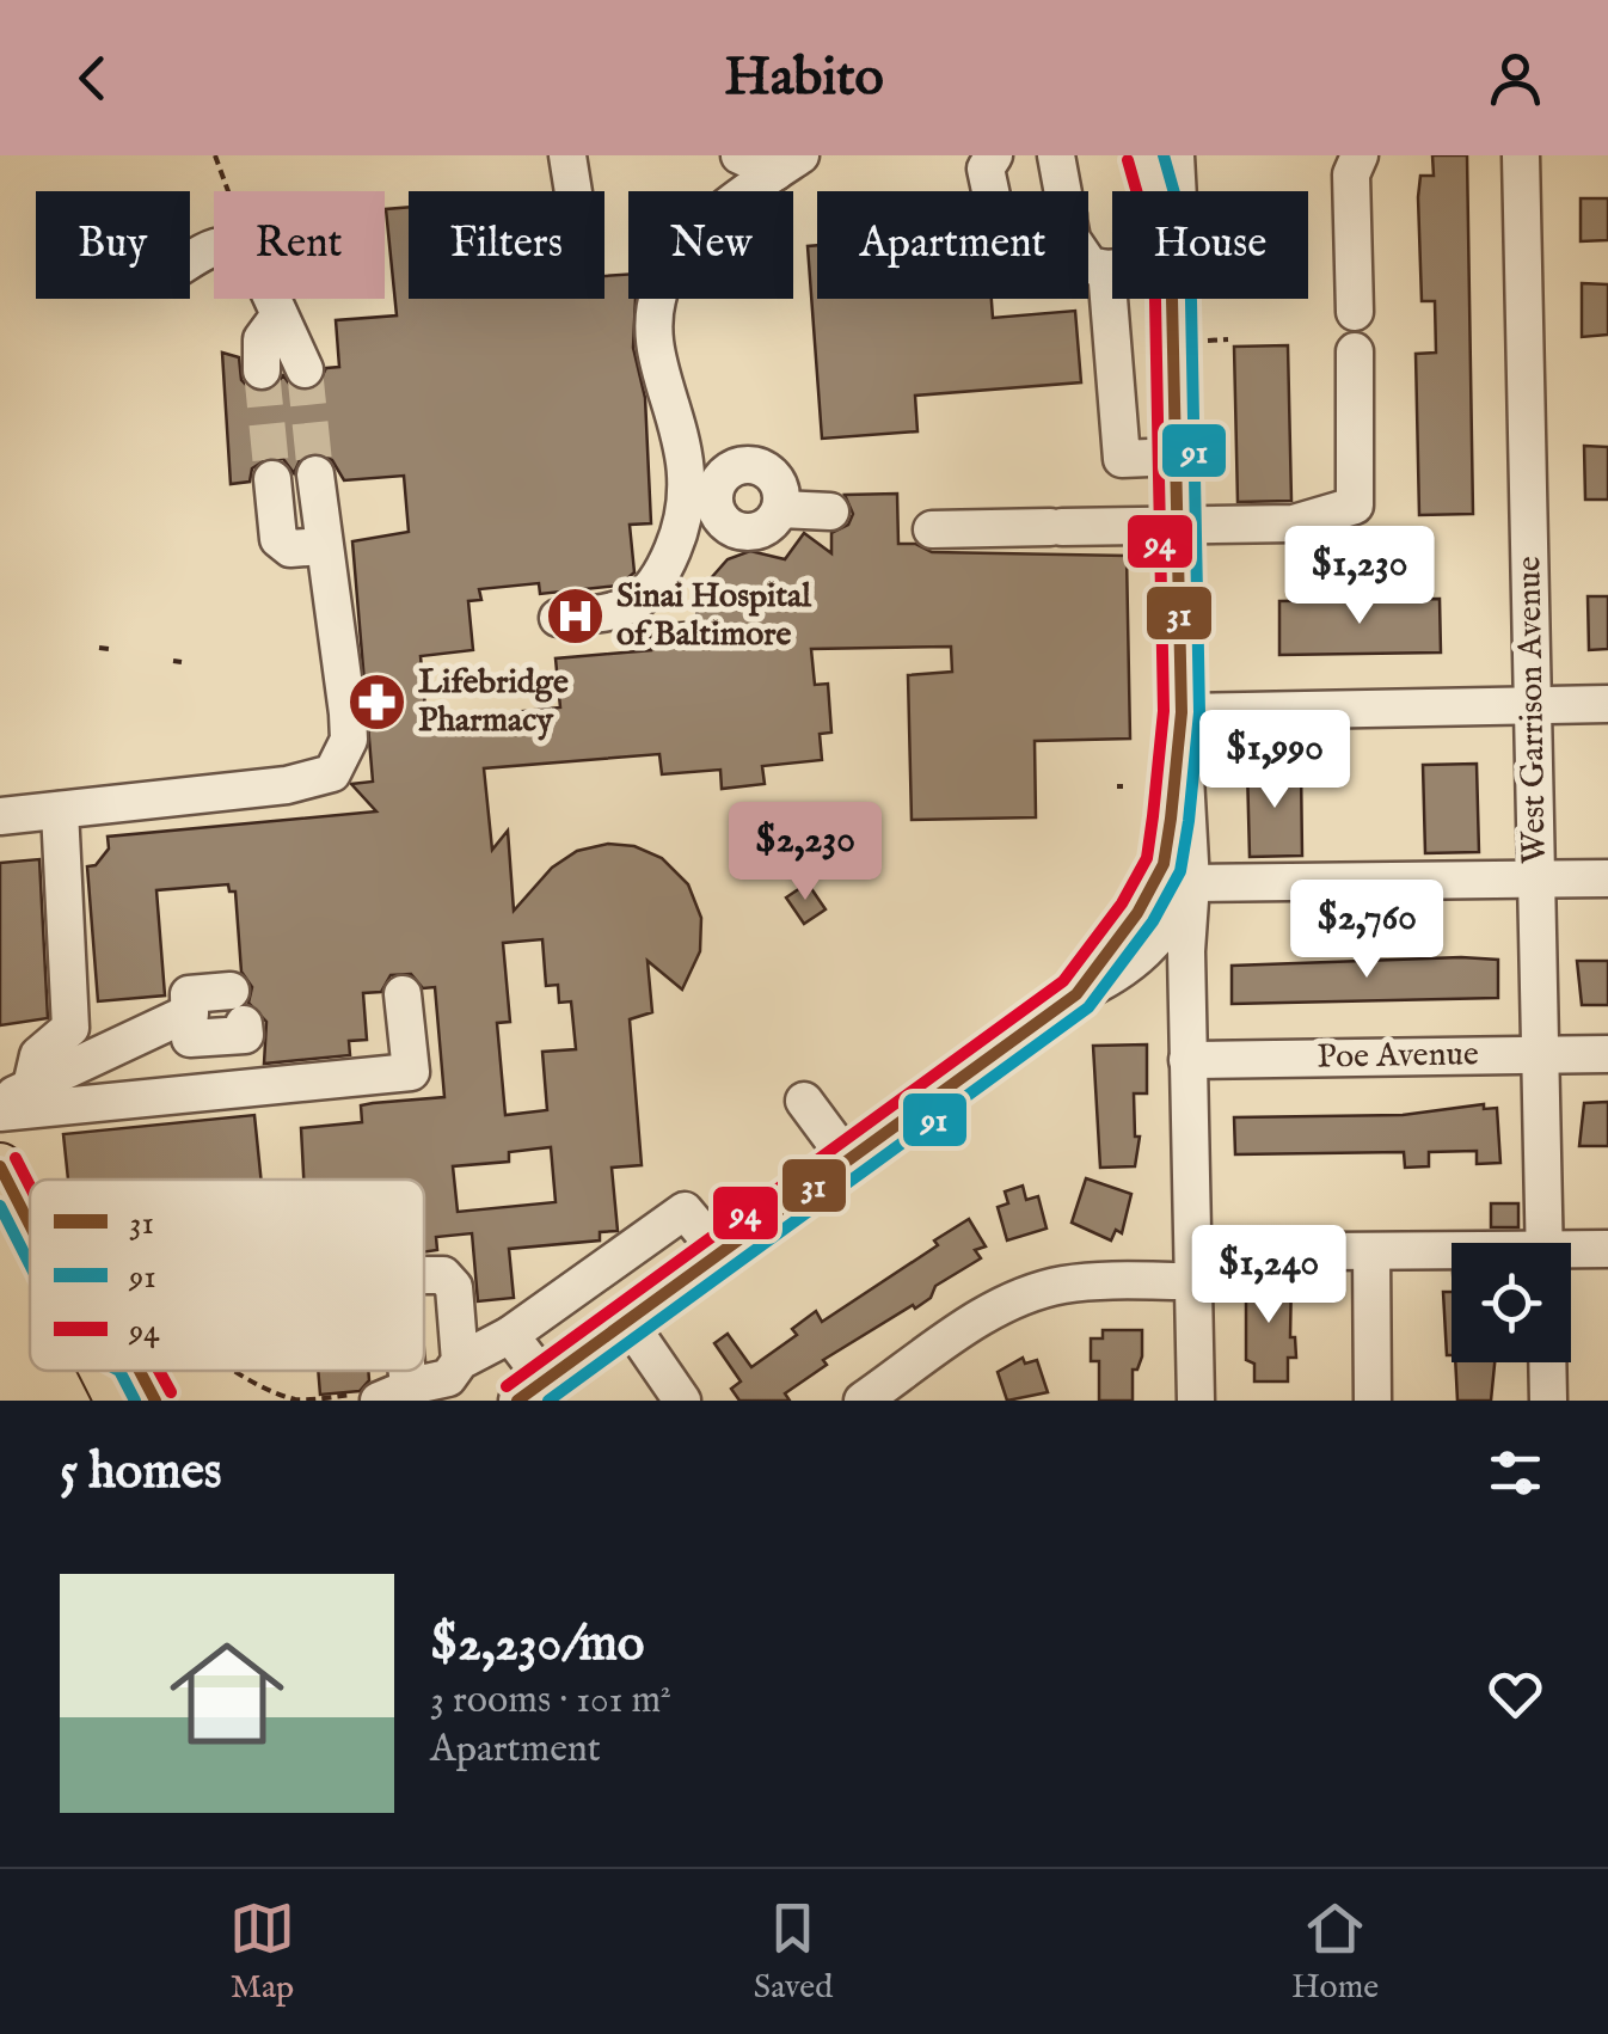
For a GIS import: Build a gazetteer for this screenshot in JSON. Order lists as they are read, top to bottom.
{
  "streets": {
    "street": ["West Garrison Avenue", "Poe Avenue"]
  },
  "crossings": [
    ["West Garrison Avenue", "Poe Avenue"]
  ],
  "places": {
    "hospital": ["Sinai Hospital of Baltimore"],
    "pharmacy": ["Lifebridge Pharmacy"]
  },
  "lines": ["transit line 91", "transit line 94", "transit line 31"],
  "legend": ["31", "91", "94"],
  "page": {
    "header": "Habito",
    "chip": [
      "Buy",
      "Rent",
      "Filters",
      "New",
      "Apartment",
      "House"
    ],
    "price": [
      "$1,230",
      "$1,990",
      "$2,230",
      "$2,760",
      "$1,240"
    ],
    "heading": "5 homes",
    "list": [
      {
        "name": "$2,230/mo",
        "note": "3 rooms · 101 m² · Apartment"
      }
    ],
    "tabs": ["Map", "Saved", "Home"]
  }
}
